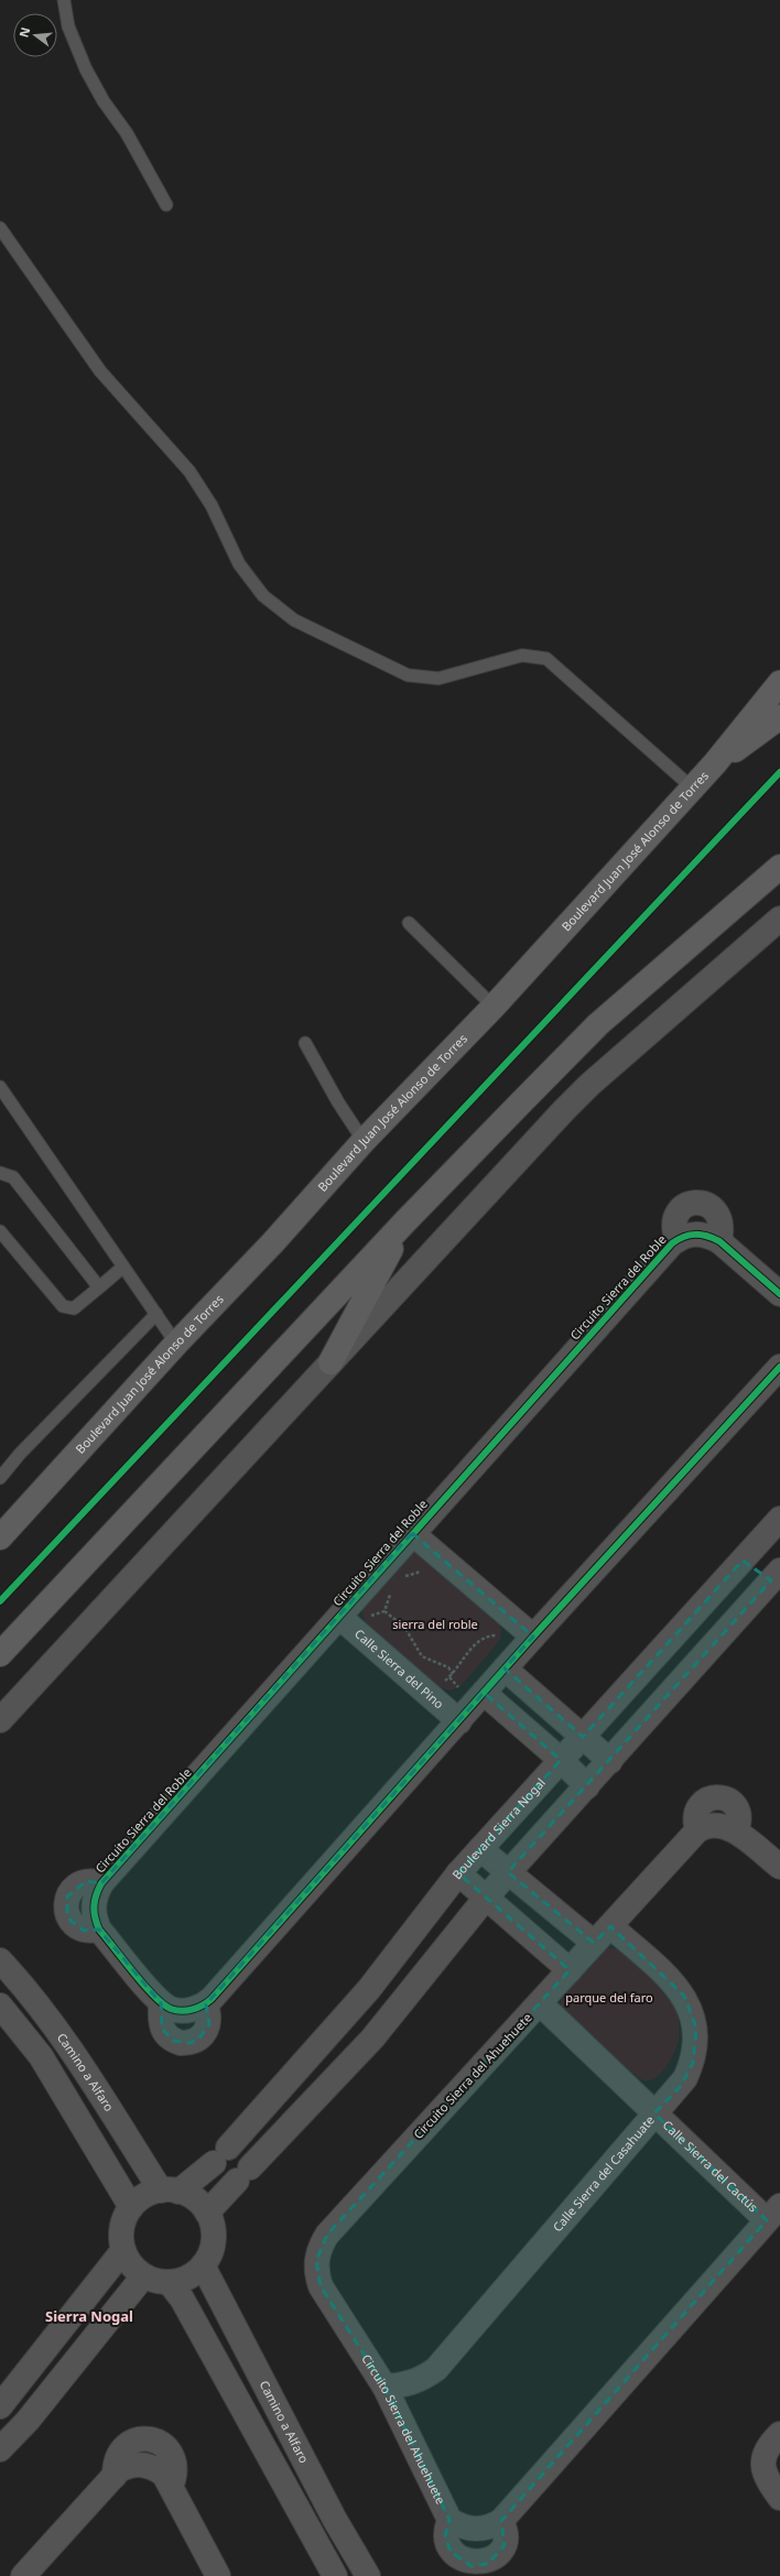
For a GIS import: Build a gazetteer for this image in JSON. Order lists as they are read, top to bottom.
{
  "streets": {
    "main road": ["Boulevard Juan José Alonso de Torres"],
    "street": [
      "Circuito Sierra del Roble",
      "Calle Sierra del Pino",
      "Boulevard Sierra Nogal",
      "Camino a Alfaro",
      "Circuito Sierra del Ahuehuete",
      "Calle Sierra del Cactús",
      "Calle Sierra del Casahuate"
    ]
  },
  "crossings": [
    ["Circuito Sierra del Roble", "Calle Sierra del Pino"],
    ["Boulevard Sierra Nogal", "Camino a Alfaro"],
    ["Circuito Sierra del Ahuehuete", "Calle Sierra del Cactús"],
    ["Circuito Sierra del Ahuehuete", "Calle Sierra del Casahuate"],
    ["Calle Sierra del Cactús", "Calle Sierra del Casahuate"]
  ],
  "districts": ["Sierra Nogal"],
  "parks": ["sierra del roble", "parque del faro"],
  "north": "left"
}
